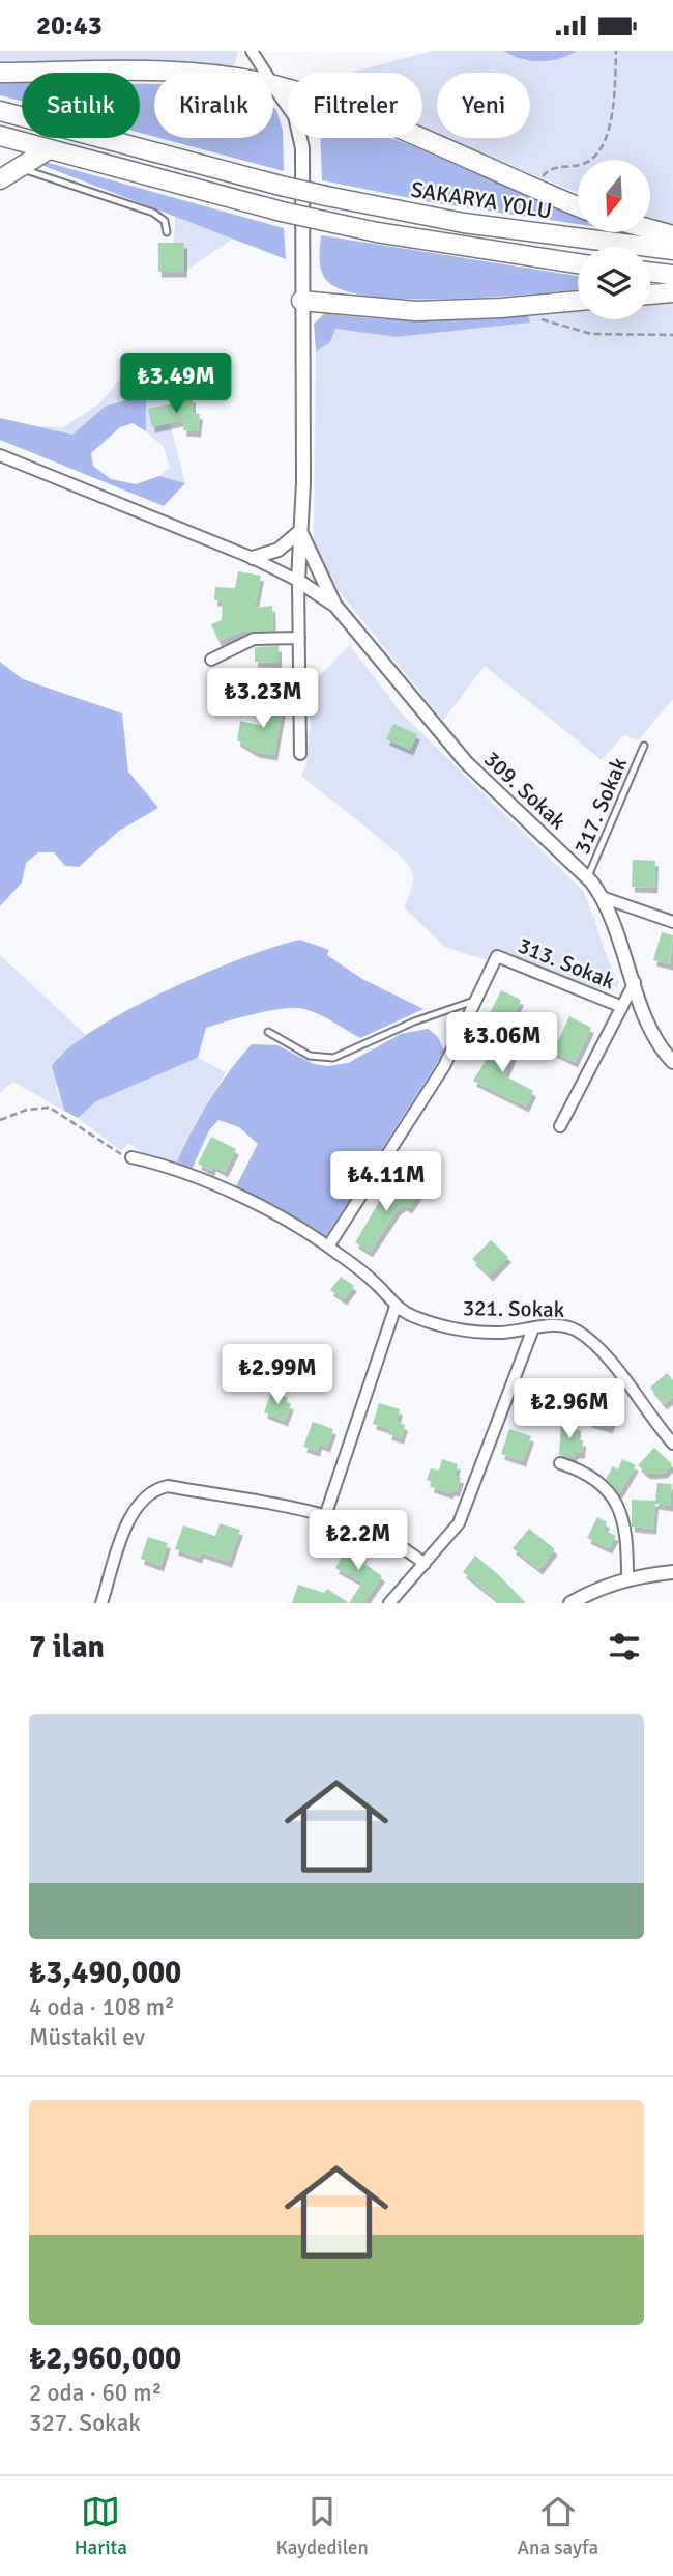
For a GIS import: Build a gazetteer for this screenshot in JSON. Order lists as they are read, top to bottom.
{
  "streets": {
    "highway": ["SAKARYA YOLU"],
    "street": ["309. Sokak", "313. Sokak", "321. Sokak"],
    "lane": ["317. Sokak"]
  },
  "crossings": [
    ["309. Sokak", "317. Sokak"]
  ],
  "north": "bottom",
  "page": {
    "status": "20:43",
    "chip": [
      "Satılık",
      "Kiralık",
      "Filtreler",
      "Yeni"
    ],
    "price": [
      "₺3.49M",
      "₺3.23M",
      "₺3.06M",
      "₺4.11M",
      "₺2.99M",
      "₺2.96M",
      "₺2.2M"
    ],
    "heading": "7 ilan",
    "list": [
      {
        "name": "₺3,490,000",
        "note": "4 oda · 108 m² · Müstakil ev"
      },
      {
        "name": "₺2,960,000",
        "note": "2 oda · 60 m² · 327. Sokak"
      }
    ],
    "tabs": ["Harita", "Kaydedilen", "Ana sayfa"]
  }
}
